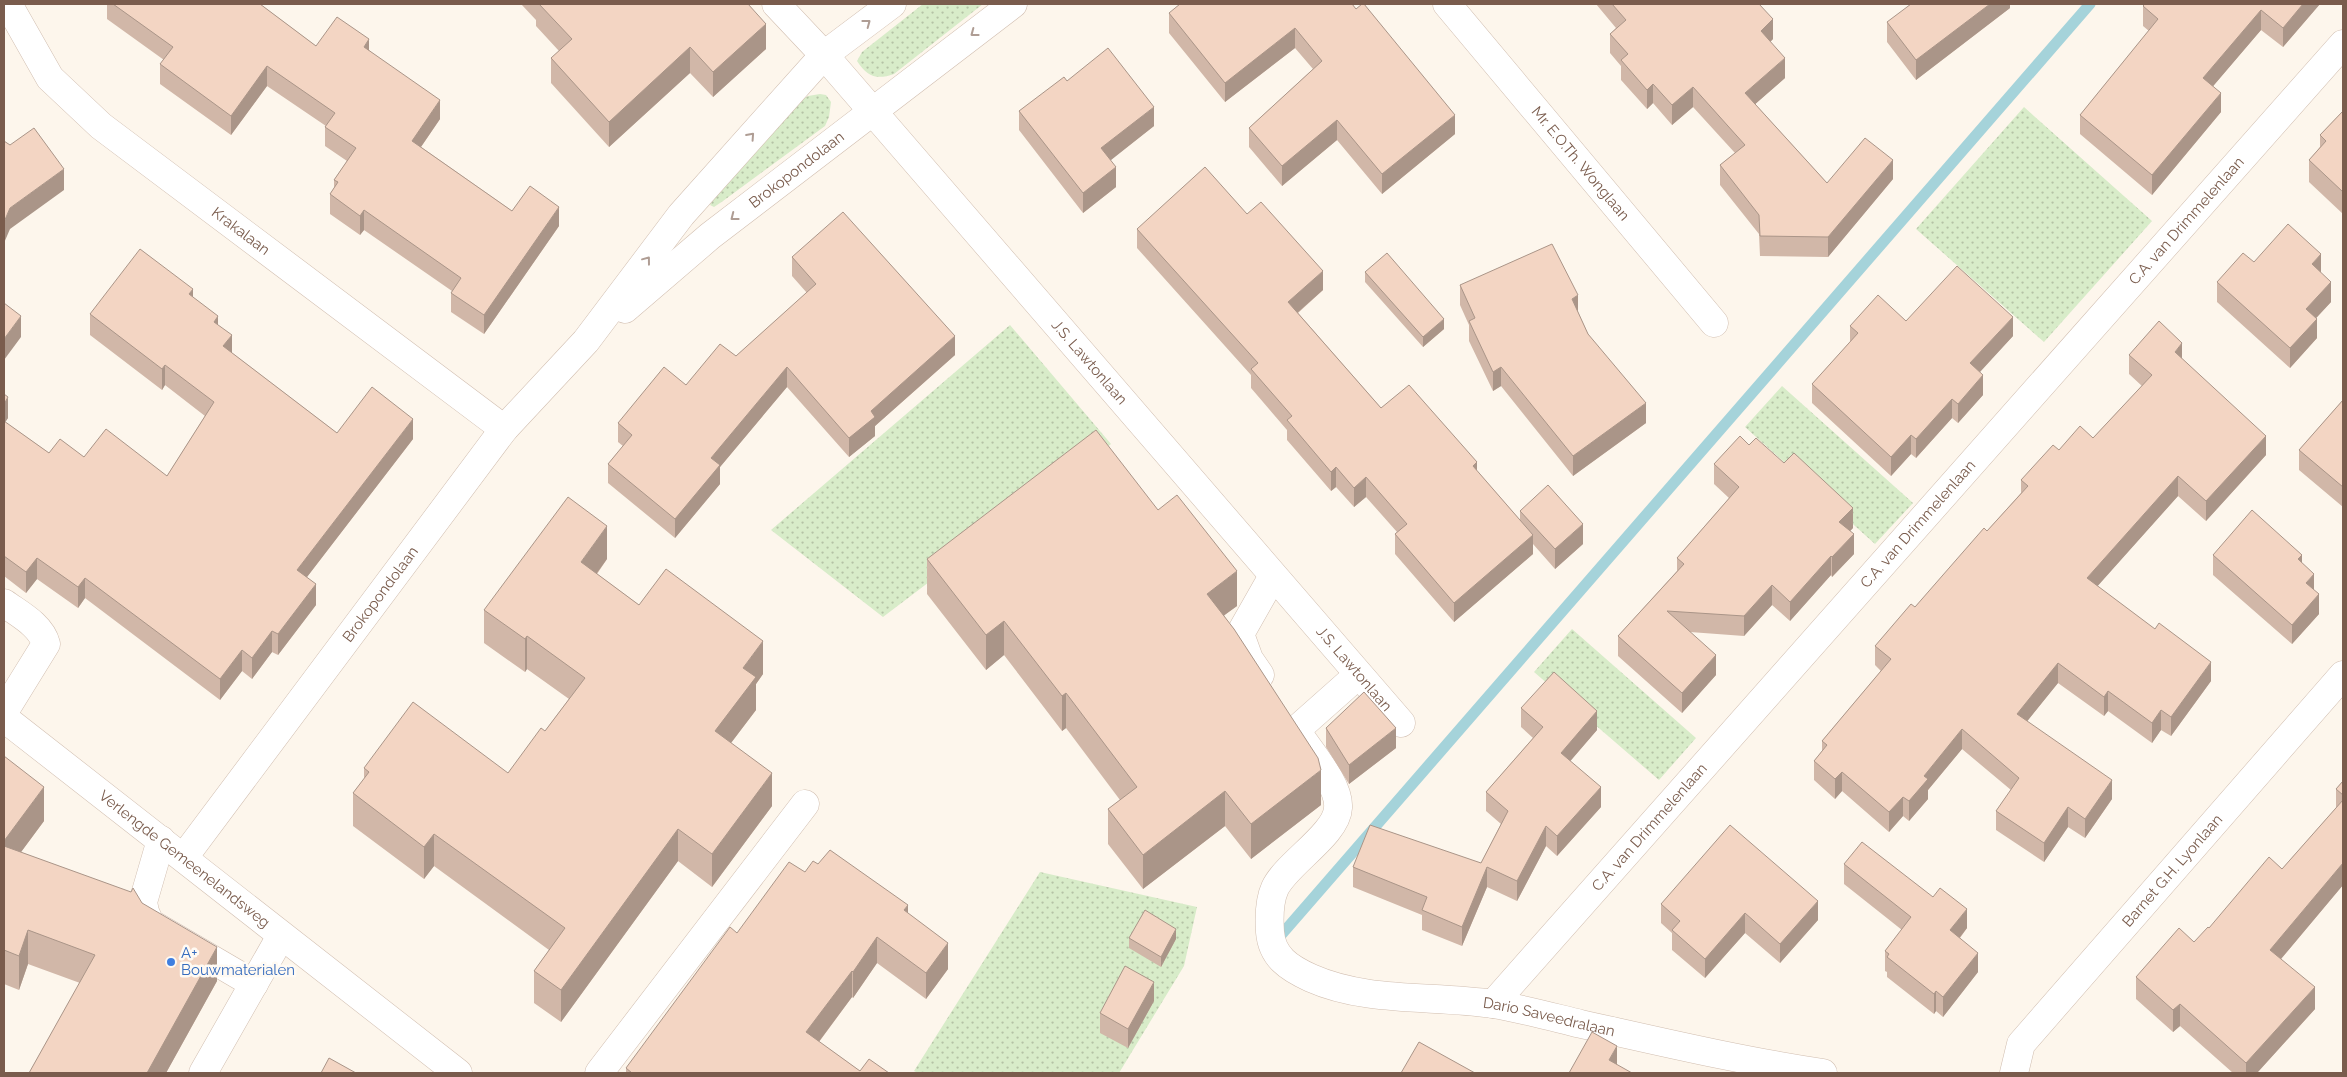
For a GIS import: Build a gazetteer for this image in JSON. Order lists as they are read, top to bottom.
{
  "streets": {
    "street": [
      "Mr. E.O.Th. Wonglaan",
      "Brokopondolaan",
      "C.A. van Drimmelenlaan",
      "Krakalaan",
      "J.S. Lawtonlaan",
      "Verlengde Gemeenelandsweg",
      "Barnet G.H. Lyonlaan",
      "Dario Saveedralaan"
    ]
  },
  "crossings": [
    ["Brokopondolaan", "Krakalaan"],
    ["Brokopondolaan", "J.S. Lawtonlaan"],
    ["Brokopondolaan", "Verlengde Gemeenelandsweg"],
    ["C.A. van Drimmelenlaan", "Dario Saveedralaan"]
  ],
  "places": ["A+ Bouwmaterialen"]
}
